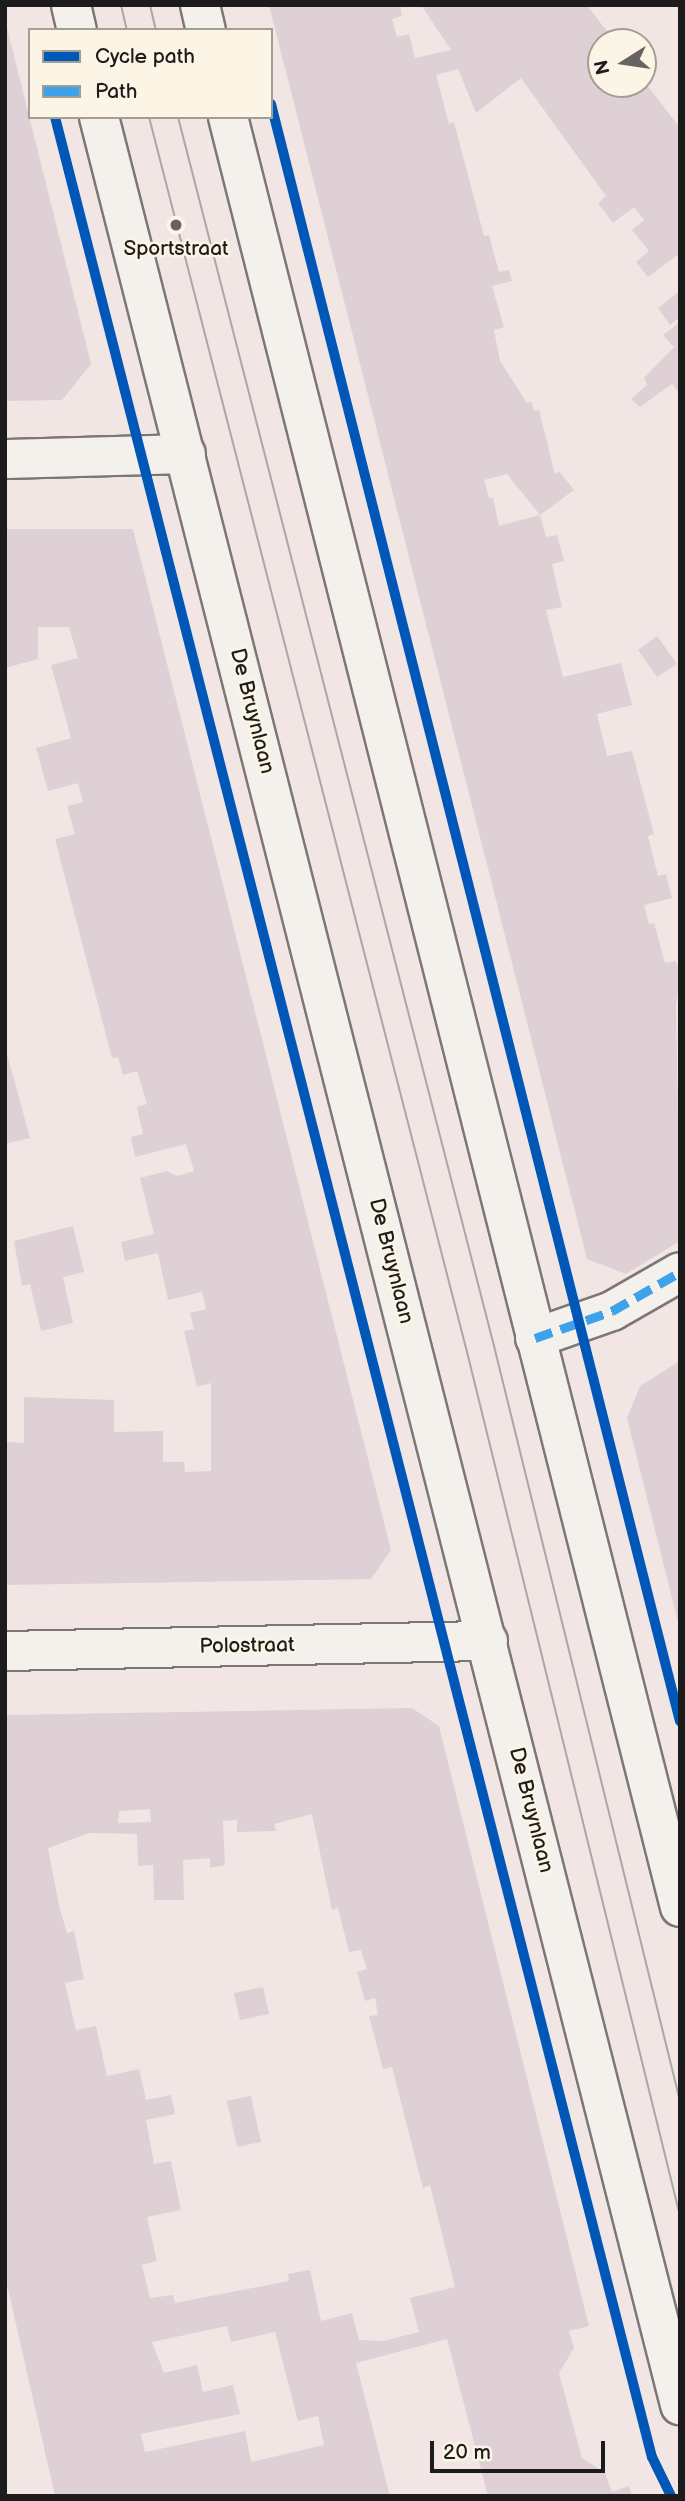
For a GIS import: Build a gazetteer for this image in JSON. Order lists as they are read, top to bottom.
{
  "streets": {
    "main road": ["De Bruynlaan", "Polostraat"]
  },
  "crossings": [
    ["De Bruynlaan", "Polostraat"]
  ],
  "places": ["Sportstraat"],
  "legend": ["Cycle path", "Path"],
  "scale_bar": "20 m",
  "north": "left"
}
